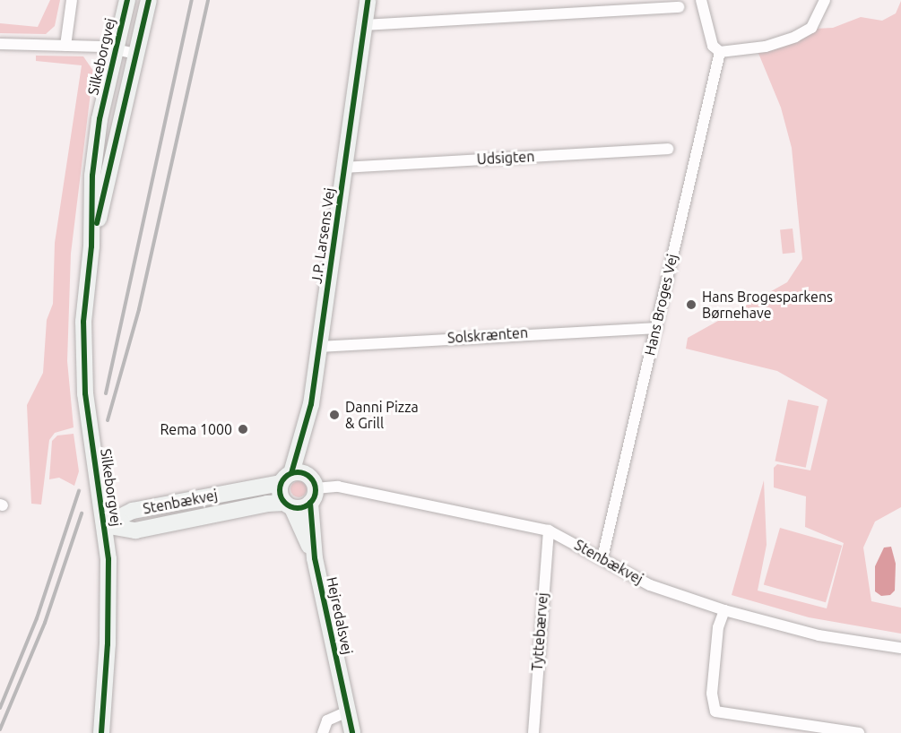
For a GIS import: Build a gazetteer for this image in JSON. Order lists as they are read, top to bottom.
{
  "streets": {
    "street": [
      "Silkeborgvej",
      "Udsigten",
      "J.P. Larsens Vej",
      "Hans Broges Vej",
      "Solskrænten",
      "Stenbækvej",
      "Hejredalsvej",
      "Tyttebærvej"
    ]
  },
  "crossings": [
    ["Silkeborgvej", "Stenbækvej"],
    ["Udsigten", "J.P. Larsens Vej"],
    ["J.P. Larsens Vej", "Solskrænten"],
    ["J.P. Larsens Vej", "Stenbækvej"],
    ["J.P. Larsens Vej", "Hejredalsvej"],
    ["Hans Broges Vej", "Solskrænten"],
    ["Hans Broges Vej", "Stenbækvej"],
    ["Stenbækvej", "Hejredalsvej"],
    ["Stenbækvej", "Tyttebærvej"]
  ],
  "places": ["Hans Brogesparkens Børnehave", "Danni Pizza & Grill", "Rema 1000"]
}
